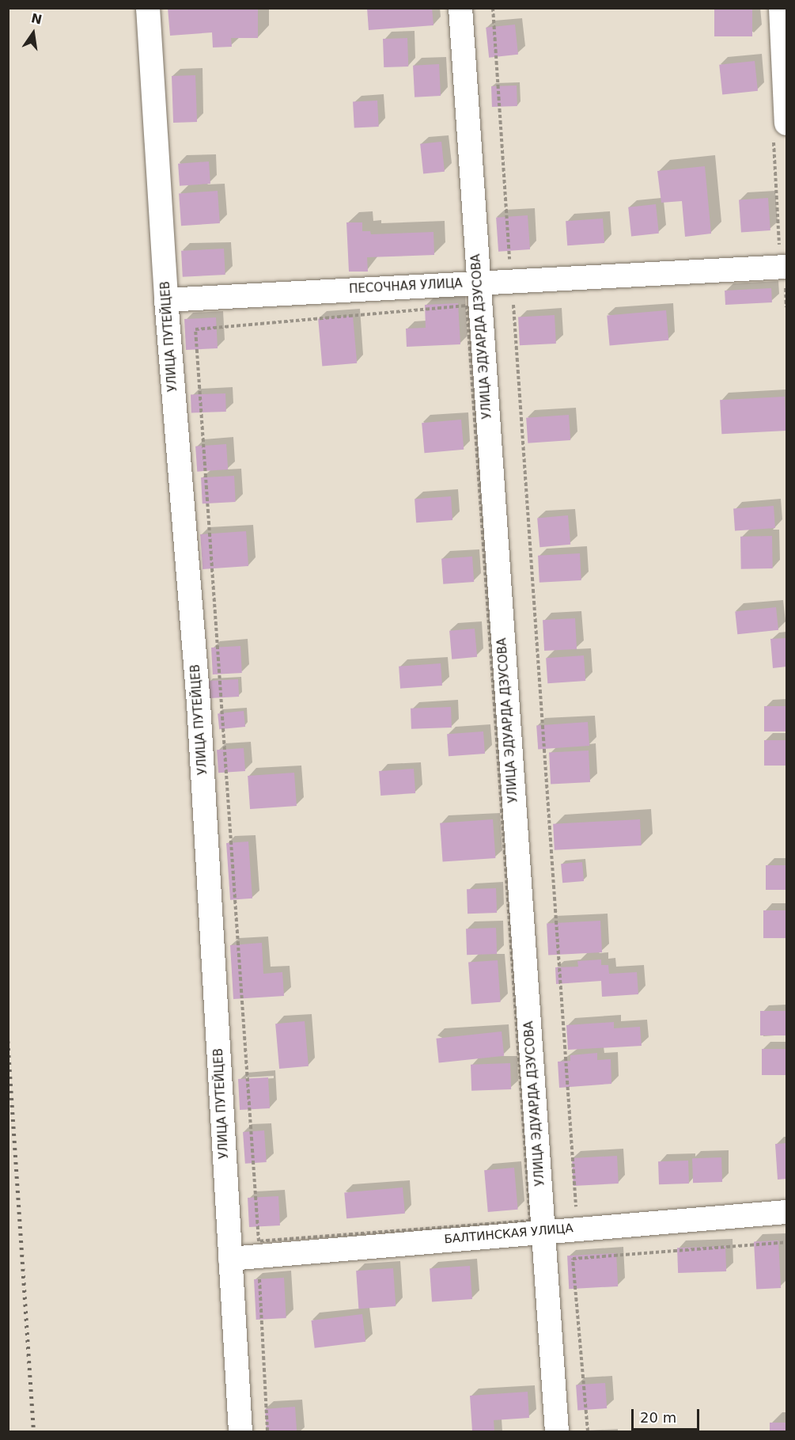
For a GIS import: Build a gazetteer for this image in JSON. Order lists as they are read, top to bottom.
{
  "streets": {
    "street": [
      "ПЕСОЧНАЯ УЛИЦА",
      "УЛИЦА ПУТЕЙЦЕВ",
      "УЛИЦА ЭДУАРДА ДЗУСОВА",
      "БАЛТИНСКАЯ УЛИЦА"
    ]
  },
  "crossings": [
    ["ПЕСОЧНАЯ УЛИЦА", "УЛИЦА ПУТЕЙЦЕВ"],
    ["ПЕСОЧНАЯ УЛИЦА", "УЛИЦА ЭДУАРДА ДЗУСОВА"],
    ["УЛИЦА ПУТЕЙЦЕВ", "БАЛТИНСКАЯ УЛИЦА"],
    ["УЛИЦА ЭДУАРДА ДЗУСОВА", "БАЛТИНСКАЯ УЛИЦА"]
  ],
  "scale_bar": "20 m",
  "north": "top"
}
